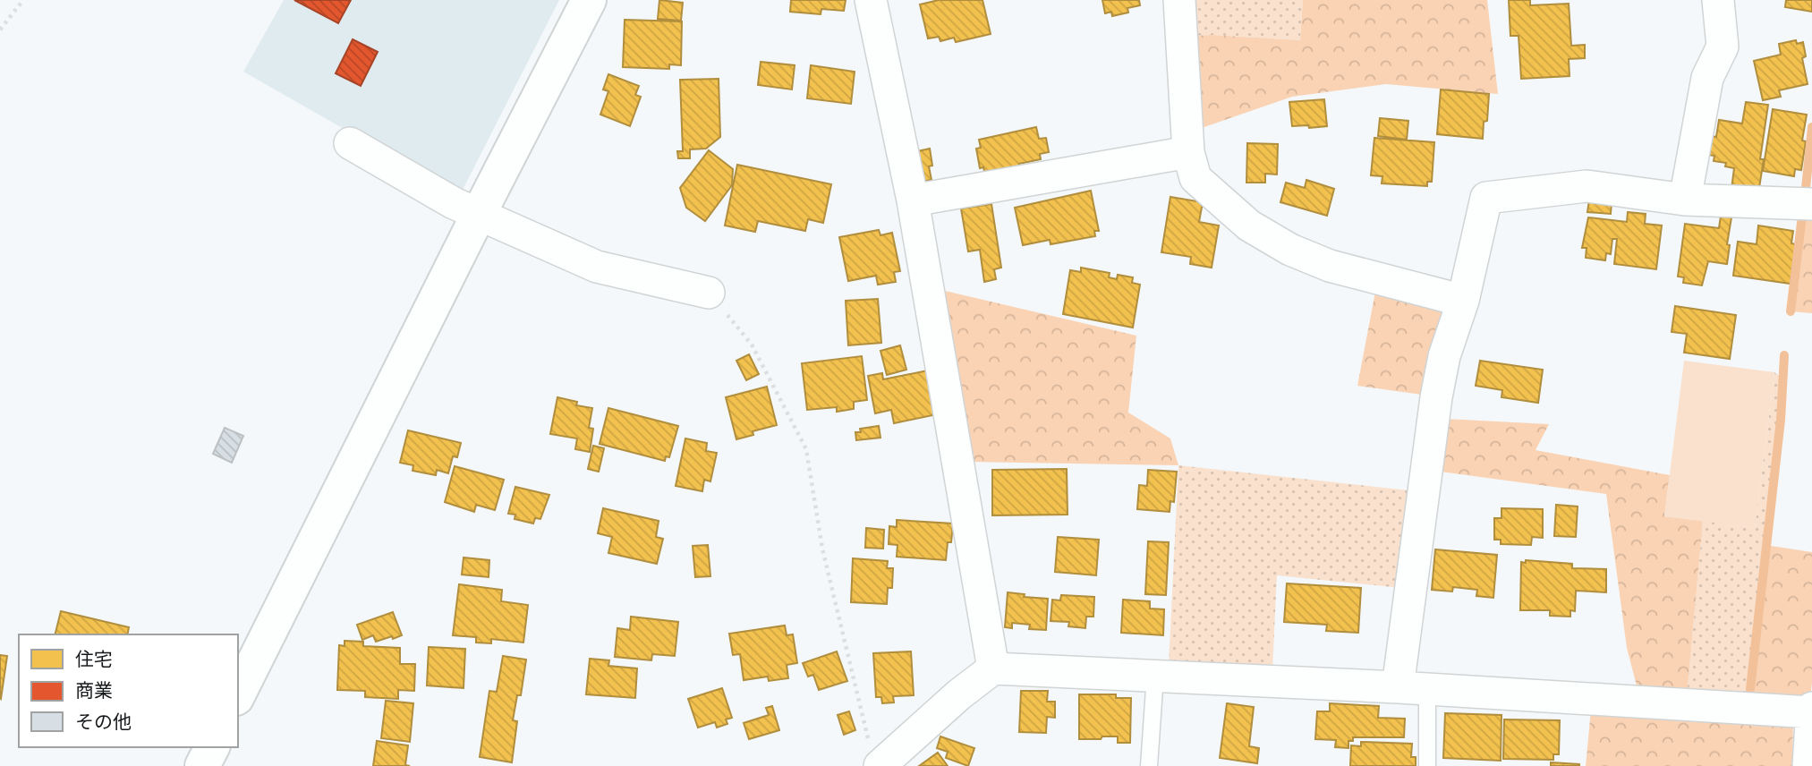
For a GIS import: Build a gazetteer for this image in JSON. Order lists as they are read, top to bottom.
{
  "legend": ["住宅", "商業", "その他"]
}
